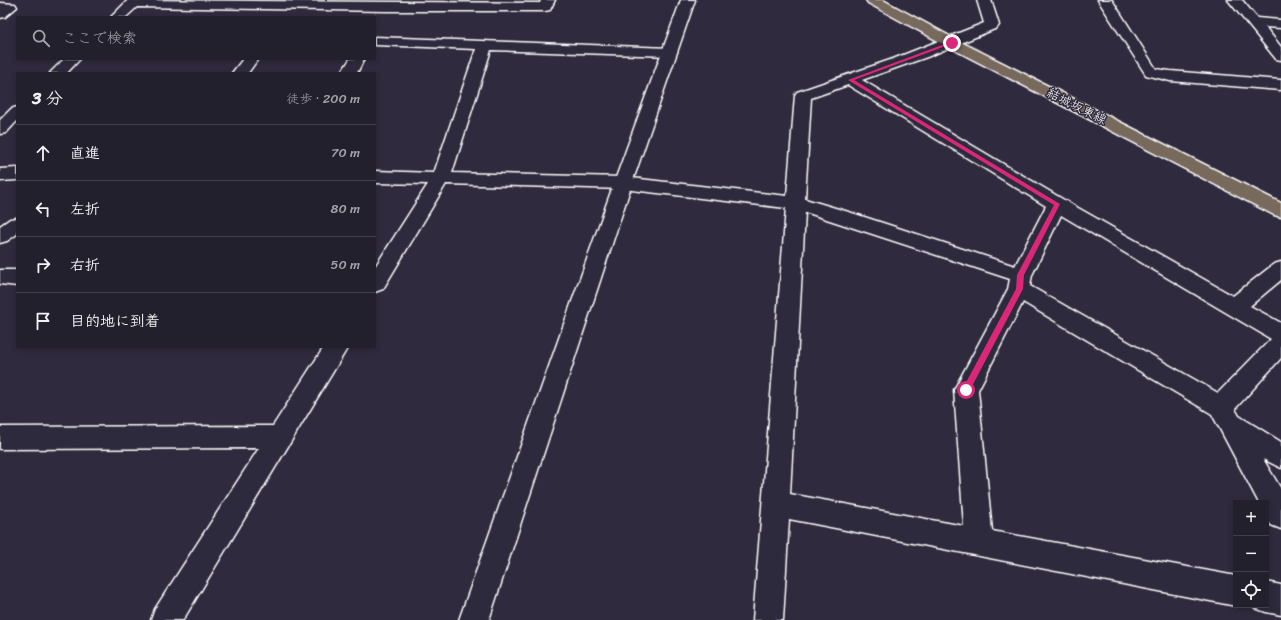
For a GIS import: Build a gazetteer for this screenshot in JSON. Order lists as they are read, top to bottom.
{
  "streets": {
    "main road": ["結城坂東線"]
  },
  "page": {
    "search": "ここで検索",
    "heading": ["3 分", "徒歩 · 200 m"],
    "list": [
      ["直進", "70 m"],
      ["左折", "80 m"],
      ["右折", "50 m"],
      "目的地に到着"
    ],
    "map_buttons": ["+", "−"]
  }
}
